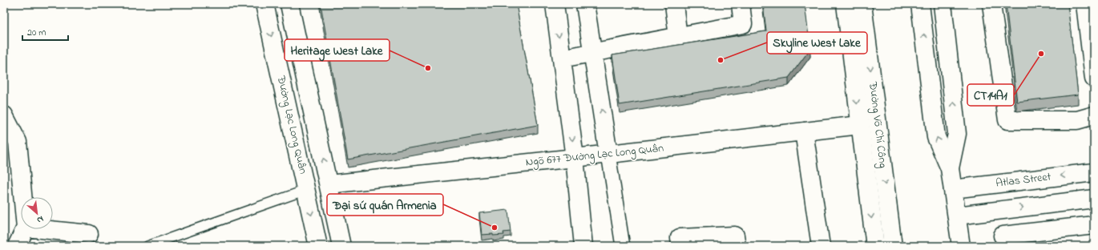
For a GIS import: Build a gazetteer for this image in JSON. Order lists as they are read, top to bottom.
{
  "streets": {
    "main road": [
      "Đường Lạc Long Quân",
      "Đường Võ Chí Công",
      "Ngõ 677 Đường Lạc Long Quân",
      "Atlas Street"
    ]
  },
  "crossings": [
    ["Đường Lạc Long Quân", "Ngõ 677 Đường Lạc Long Quân"],
    ["Đường Võ Chí Công", "Ngõ 677 Đường Lạc Long Quân"]
  ],
  "places": [
    "CT14A1",
    "Skyline West Lake",
    "Heritage West Lake",
    "Đại sứ quán Armenia"
  ],
  "scale_bar": "20 m",
  "north": "bottom right"
}
